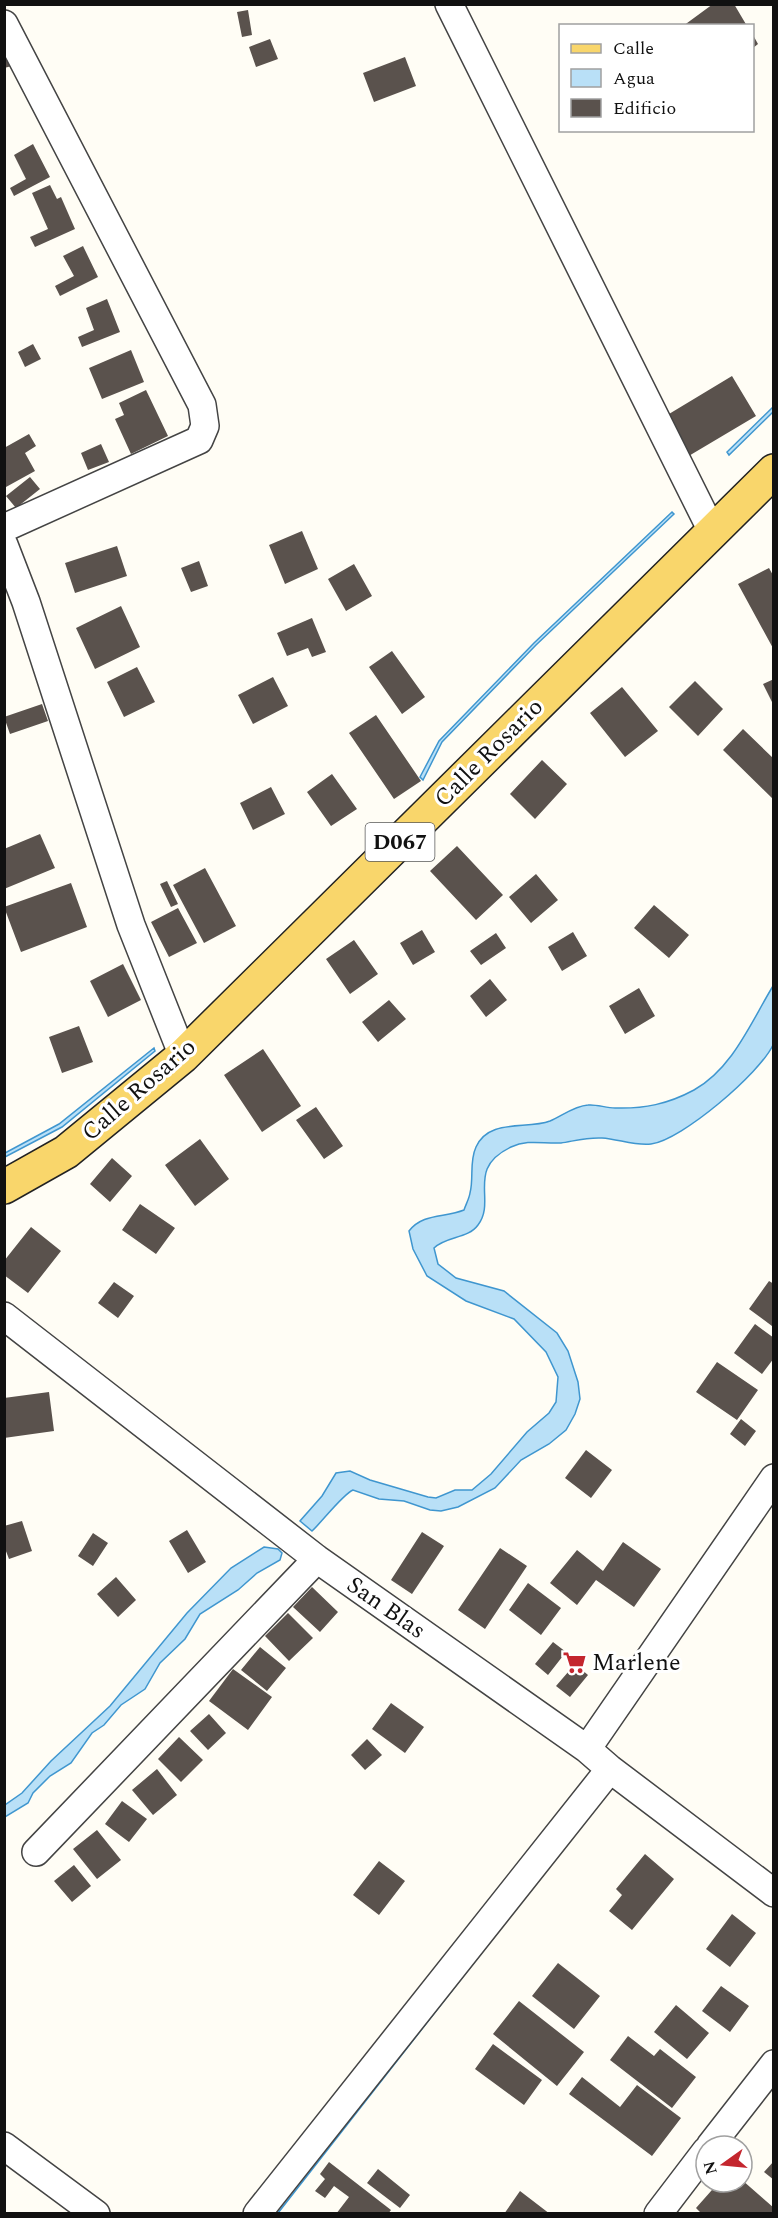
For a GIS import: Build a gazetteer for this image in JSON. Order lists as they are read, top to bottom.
{
  "streets": {
    "main road": ["Calle Rosario", "D067"],
    "street": ["San Blas"]
  },
  "places": {
    "supermarket": ["Marlene"]
  },
  "legend": ["Calle", "Agua", "Edificio"],
  "north": "left"
}
